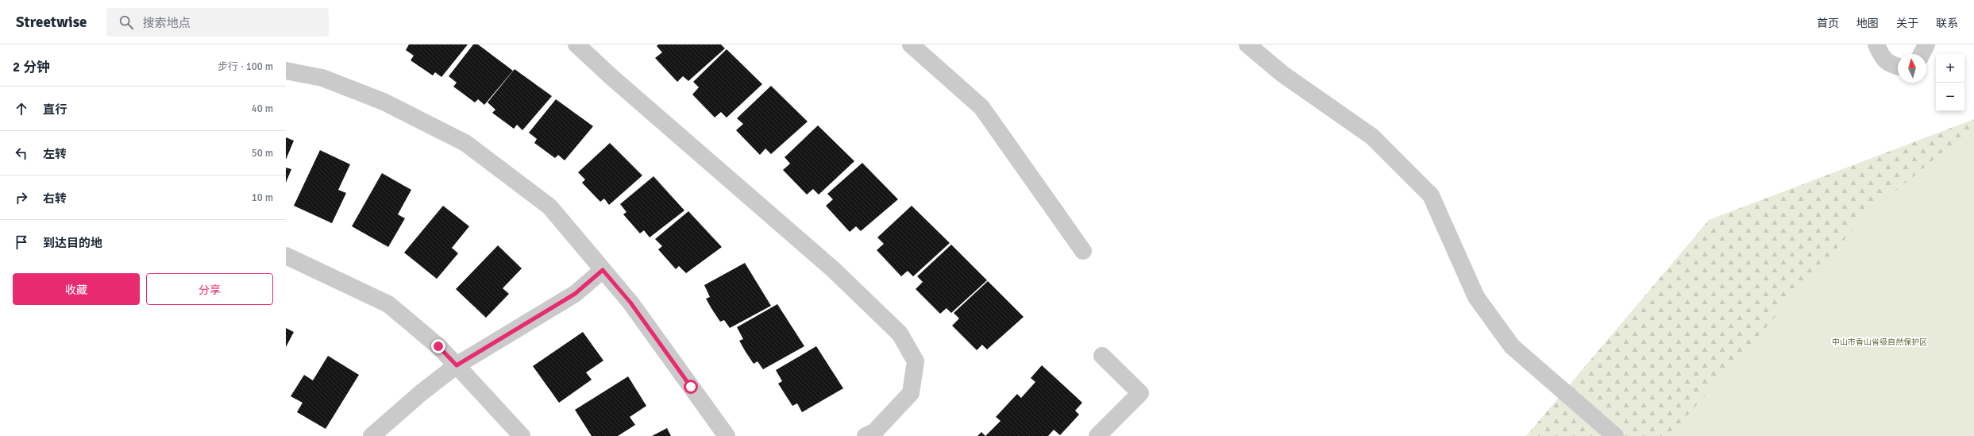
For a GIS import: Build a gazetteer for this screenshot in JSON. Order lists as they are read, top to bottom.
{
  "parks": ["中山市香山省级自然保护区"],
  "north": "top",
  "page": {
    "header": "Streetwise",
    "search": "搜索地点",
    "nav": [
      "首页",
      "地图",
      "关于",
      "联系"
    ],
    "heading": ["2 分钟", "步行 · 100 m"],
    "map_buttons": ["+", "−"],
    "list": [
      ["直行", "40 m"],
      ["左转", "50 m"],
      ["右转", "10 m"],
      "到达目的地"
    ],
    "buttons": ["收藏", "分享"]
  }
}
